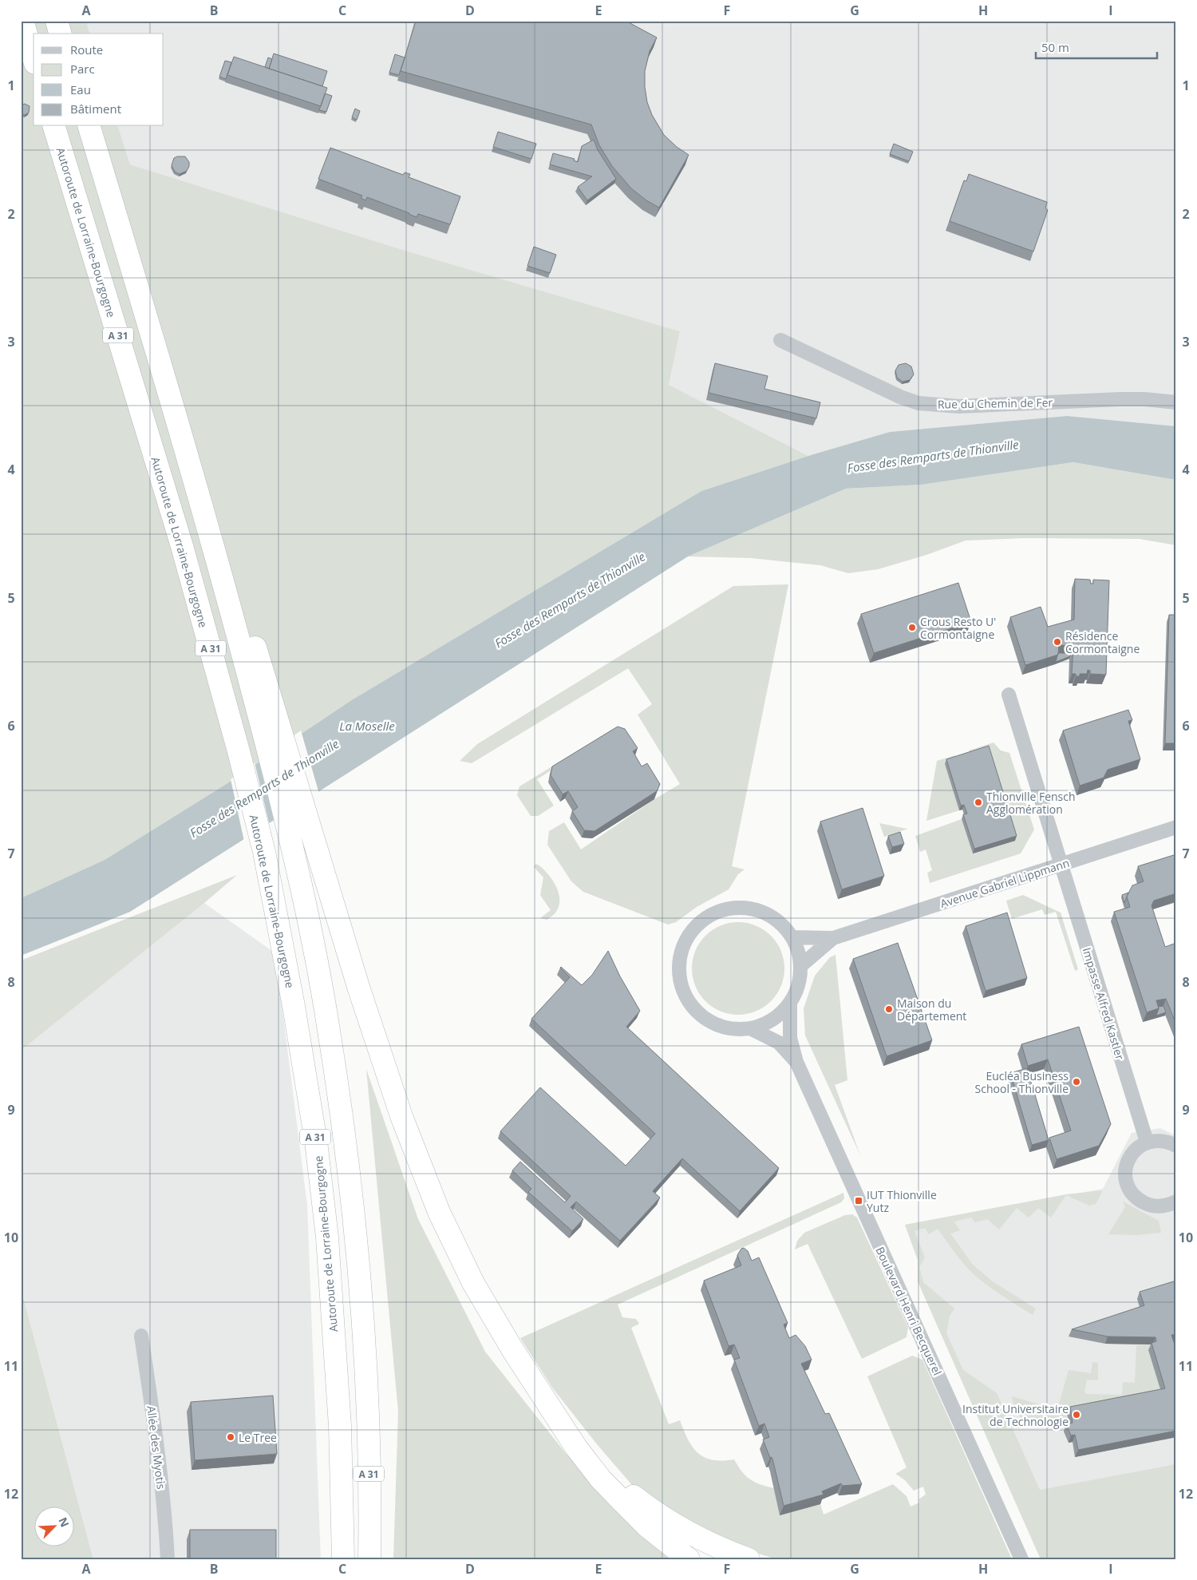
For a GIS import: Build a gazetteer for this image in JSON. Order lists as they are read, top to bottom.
{
  "streets": {
    "highway": ["Autoroute de Lorraine-Bourgogne", "A 31"],
    "street": [
      "Rue du Chemin de Fer",
      "Avenue Gabriel Lippmann",
      "Impasse Alfred Kastler",
      "Boulevard Henri Becquerel",
      "Allée des Myotis"
    ]
  },
  "crossings": [
    ["Avenue Gabriel Lippmann", "Impasse Alfred Kastler"],
    ["Avenue Gabriel Lippmann", "Boulevard Henri Becquerel"]
  ],
  "water": ["Fosse des Remparts de Thionville", "La Moselle"],
  "places": {
    "other": [
      "Crous Resto U' Cormontaigne",
      "Résidence Cormontaigne",
      "Thionville Fensch Agglomération",
      "Maison du Département",
      "Eucléa Business School - Thionville",
      "Institut Universitaire de Technologie",
      "Le Tree"
    ],
    "transit": ["IUT Thionville Yutz"]
  },
  "legend": [
    "Route",
    "Parc",
    "Eau",
    "Bâtiment"
  ],
  "scale_bar": "50 m",
  "north": "top right",
  "grid": {
    "columns": [
      "A",
      "B",
      "C",
      "D",
      "E",
      "F",
      "G",
      "H",
      "I"
    ],
    "rows": [
      "1",
      "2",
      "3",
      "4",
      "5",
      "6",
      "7",
      "8",
      "9",
      "10",
      "11",
      "12"
    ]
  }
}
